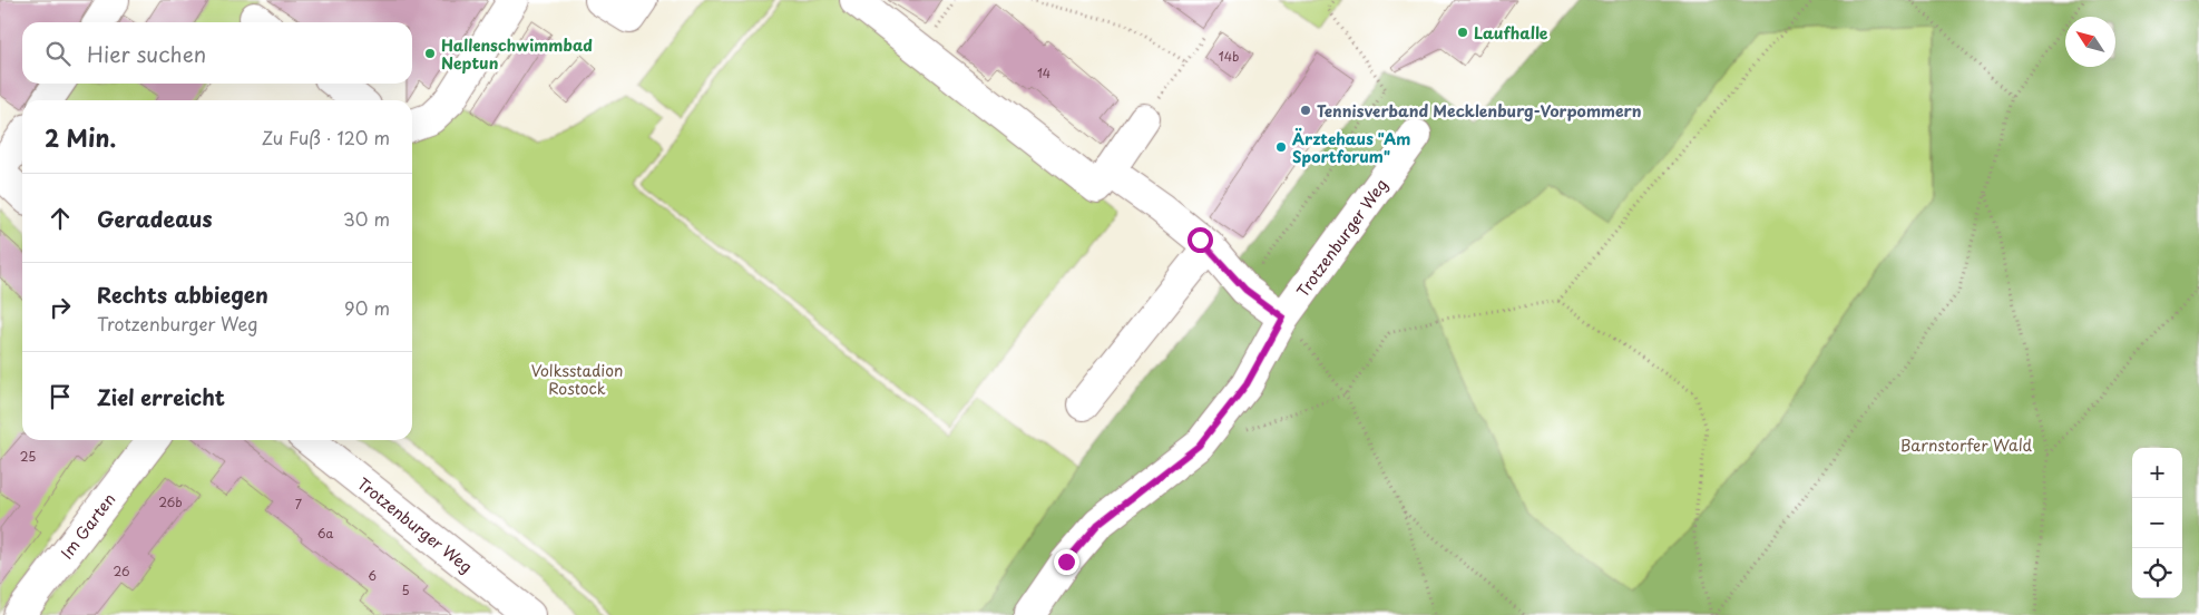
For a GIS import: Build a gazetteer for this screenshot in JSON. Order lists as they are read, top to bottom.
{
  "streets": {
    "street": ["Trotzenburger Weg", "Im Garten"]
  },
  "parks": ["Volksstadion Rostock", "Barnstorfer Wald"],
  "places": [
    "Laufhalle",
    "Hallenschwimmbad Neptun",
    "Tennisverband Mecklenburg-Vorpommern",
    "Ärztehaus \"Am Sportforum\""
  ],
  "house_numbers": [
    "14b",
    "14",
    "25",
    "26b",
    "7",
    "6a",
    "26",
    "6",
    "5"
  ],
  "north": "top left",
  "page": {
    "search": "Hier suchen",
    "heading": ["2 Min.", "Zu Fuß · 120 m"],
    "list": [
      ["Geradeaus", "30 m"],
      ["Rechts abbiegen", "Trotzenburger Weg", "90 m"],
      "Ziel erreicht"
    ],
    "map_buttons": ["+", "−"]
  }
}
